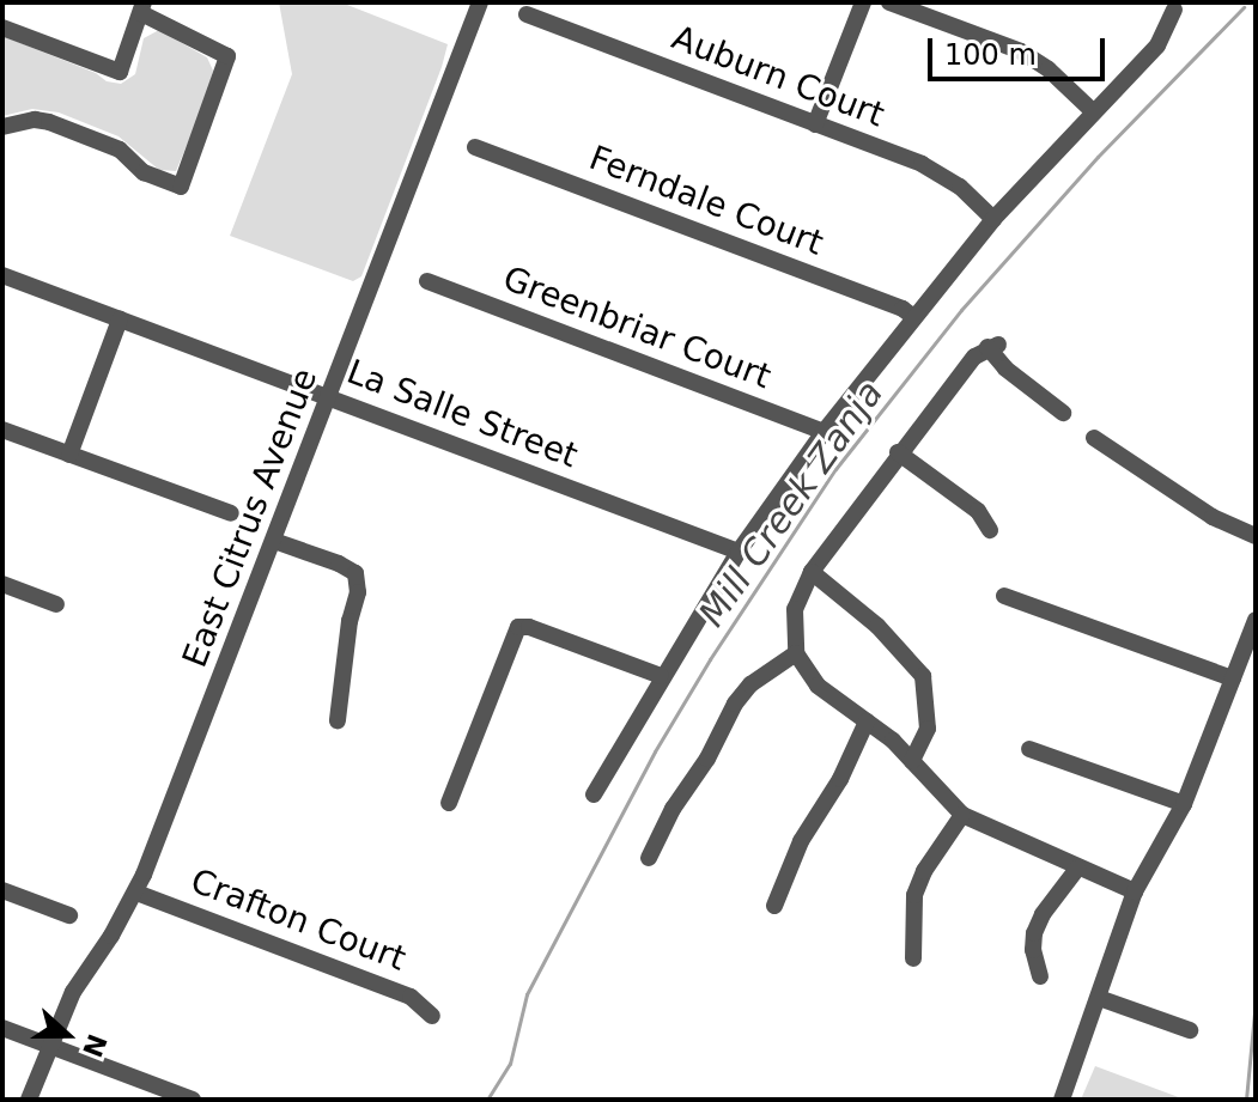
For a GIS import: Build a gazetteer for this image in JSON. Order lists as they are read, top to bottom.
{
  "streets": {
    "street": [
      "Auburn Court",
      "Ferndale Court",
      "Greenbriar Court",
      "La Salle Street",
      "East Citrus Avenue",
      "Crafton Court"
    ]
  },
  "crossings": [
    ["La Salle Street", "East Citrus Avenue"],
    ["East Citrus Avenue", "Crafton Court"]
  ],
  "water": ["Mill Creek Zanja"],
  "scale_bar": "100 m",
  "north": "right"
}
